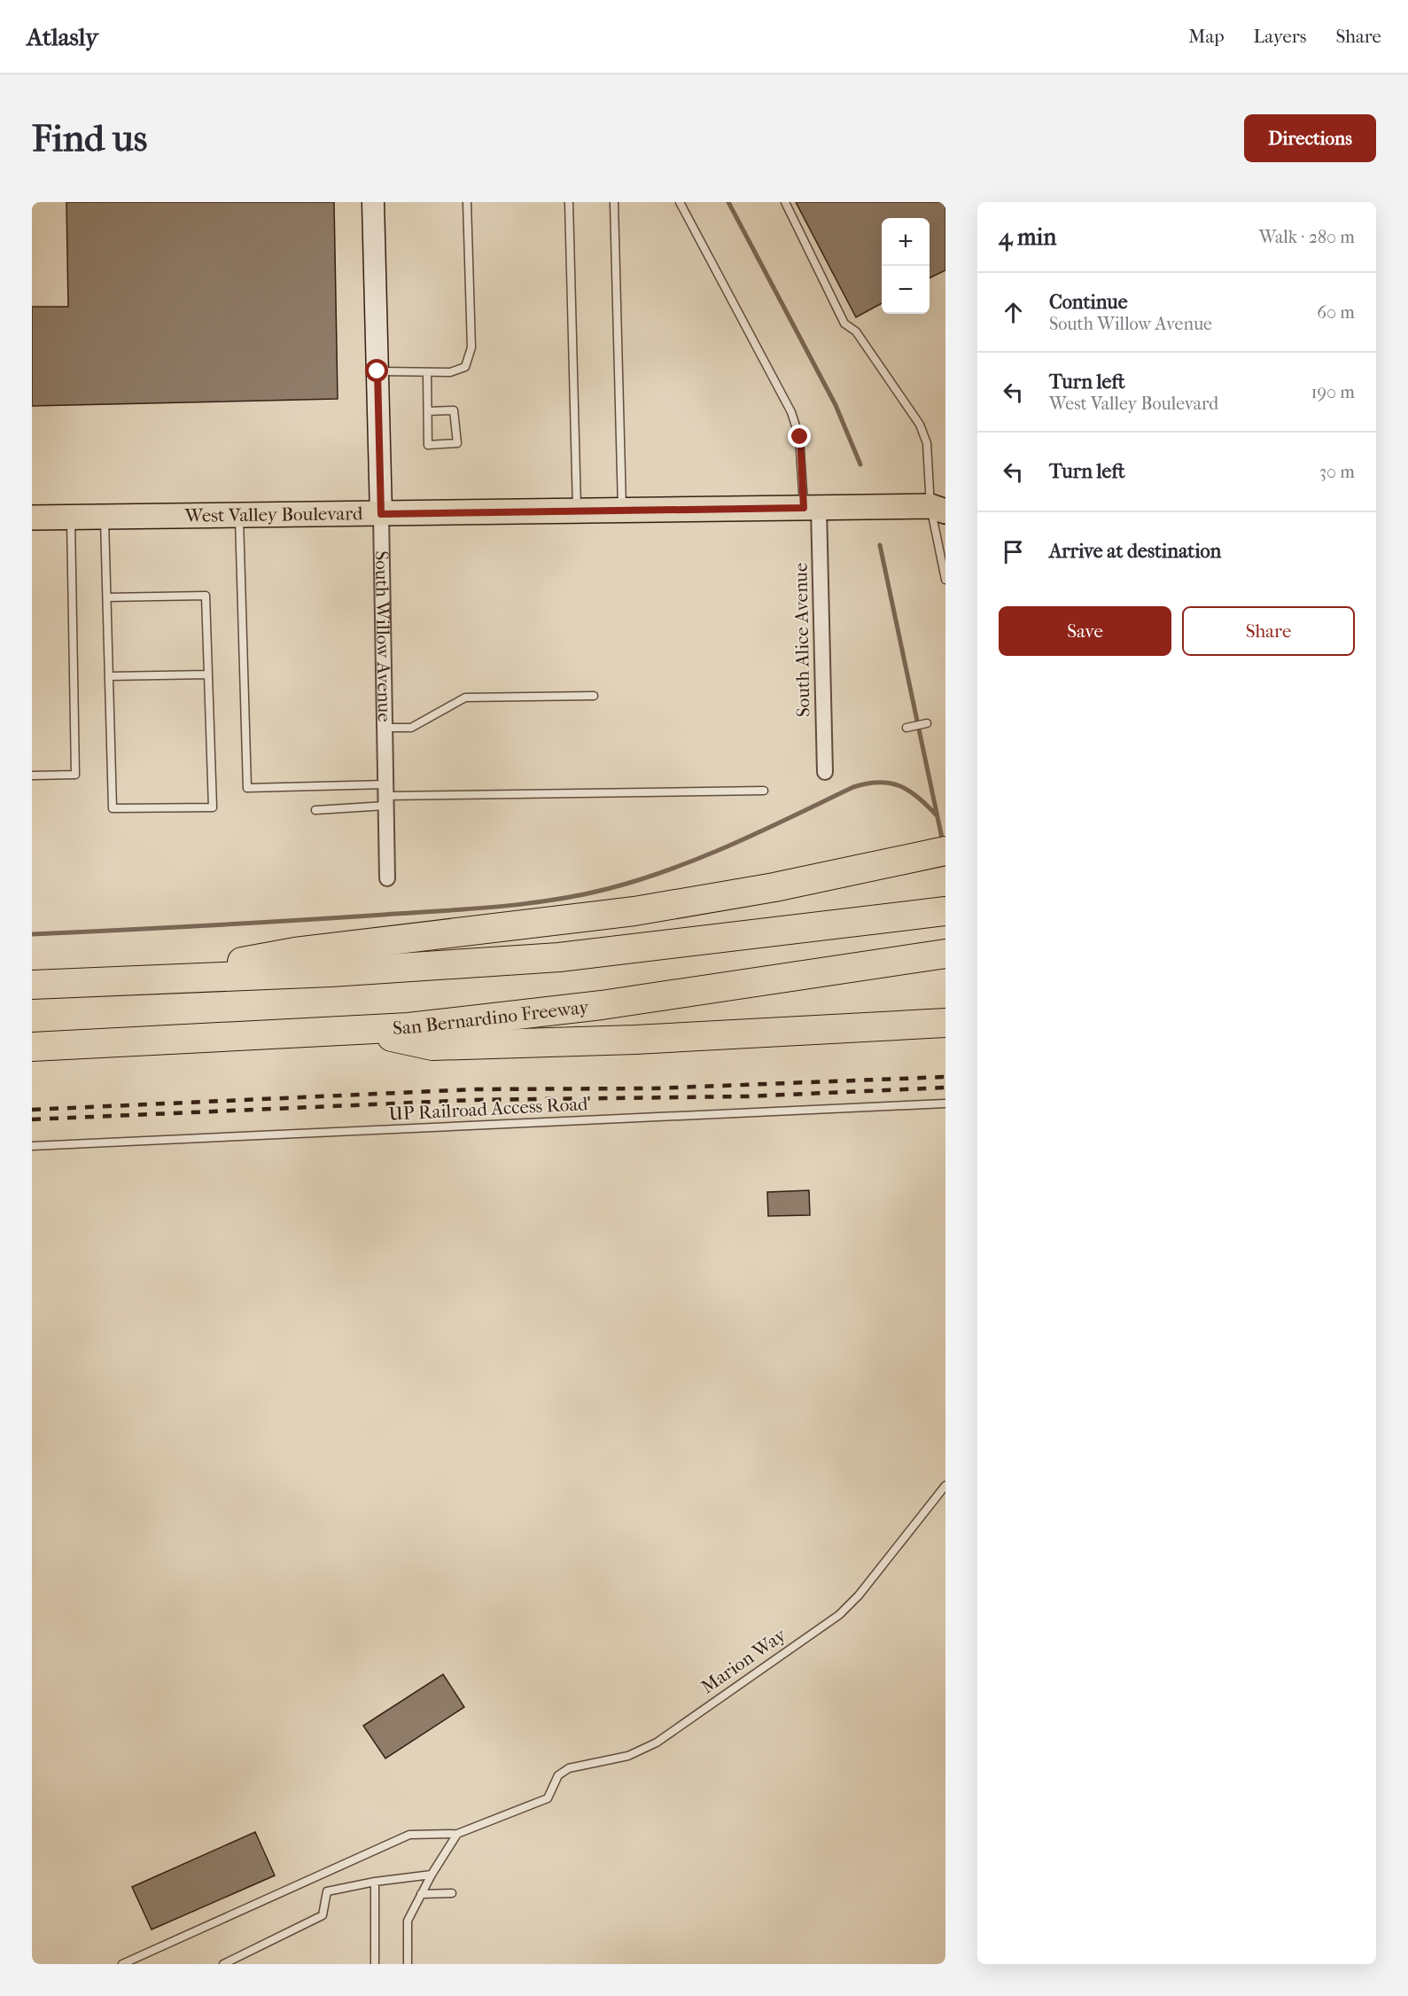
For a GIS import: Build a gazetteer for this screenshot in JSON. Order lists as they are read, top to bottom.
{
  "streets": {
    "highway": ["San Bernardino Freeway"],
    "main road": ["West Valley Boulevard"],
    "street": ["South Willow Avenue", "South Alice Avenue"],
    "lane": ["UP Railroad Access Road", "Marion Way"]
  },
  "crossings": [
    ["West Valley Boulevard", "South Willow Avenue"],
    ["West Valley Boulevard", "South Alice Avenue"]
  ],
  "page": {
    "header": "Atlasly",
    "nav": ["Map", "Layers", "Share"],
    "buttons": [
      "Directions",
      ["Save", "Share"]
    ],
    "title": "Find us",
    "heading": ["4 min", "Walk · 280 m"],
    "map_buttons": ["+", "−"],
    "list": [
      ["Continue", "South Willow Avenue", "60 m"],
      ["Turn left", "West Valley Boulevard", "190 m"],
      ["Turn left", "30 m"],
      "Arrive at destination"
    ]
  }
}
